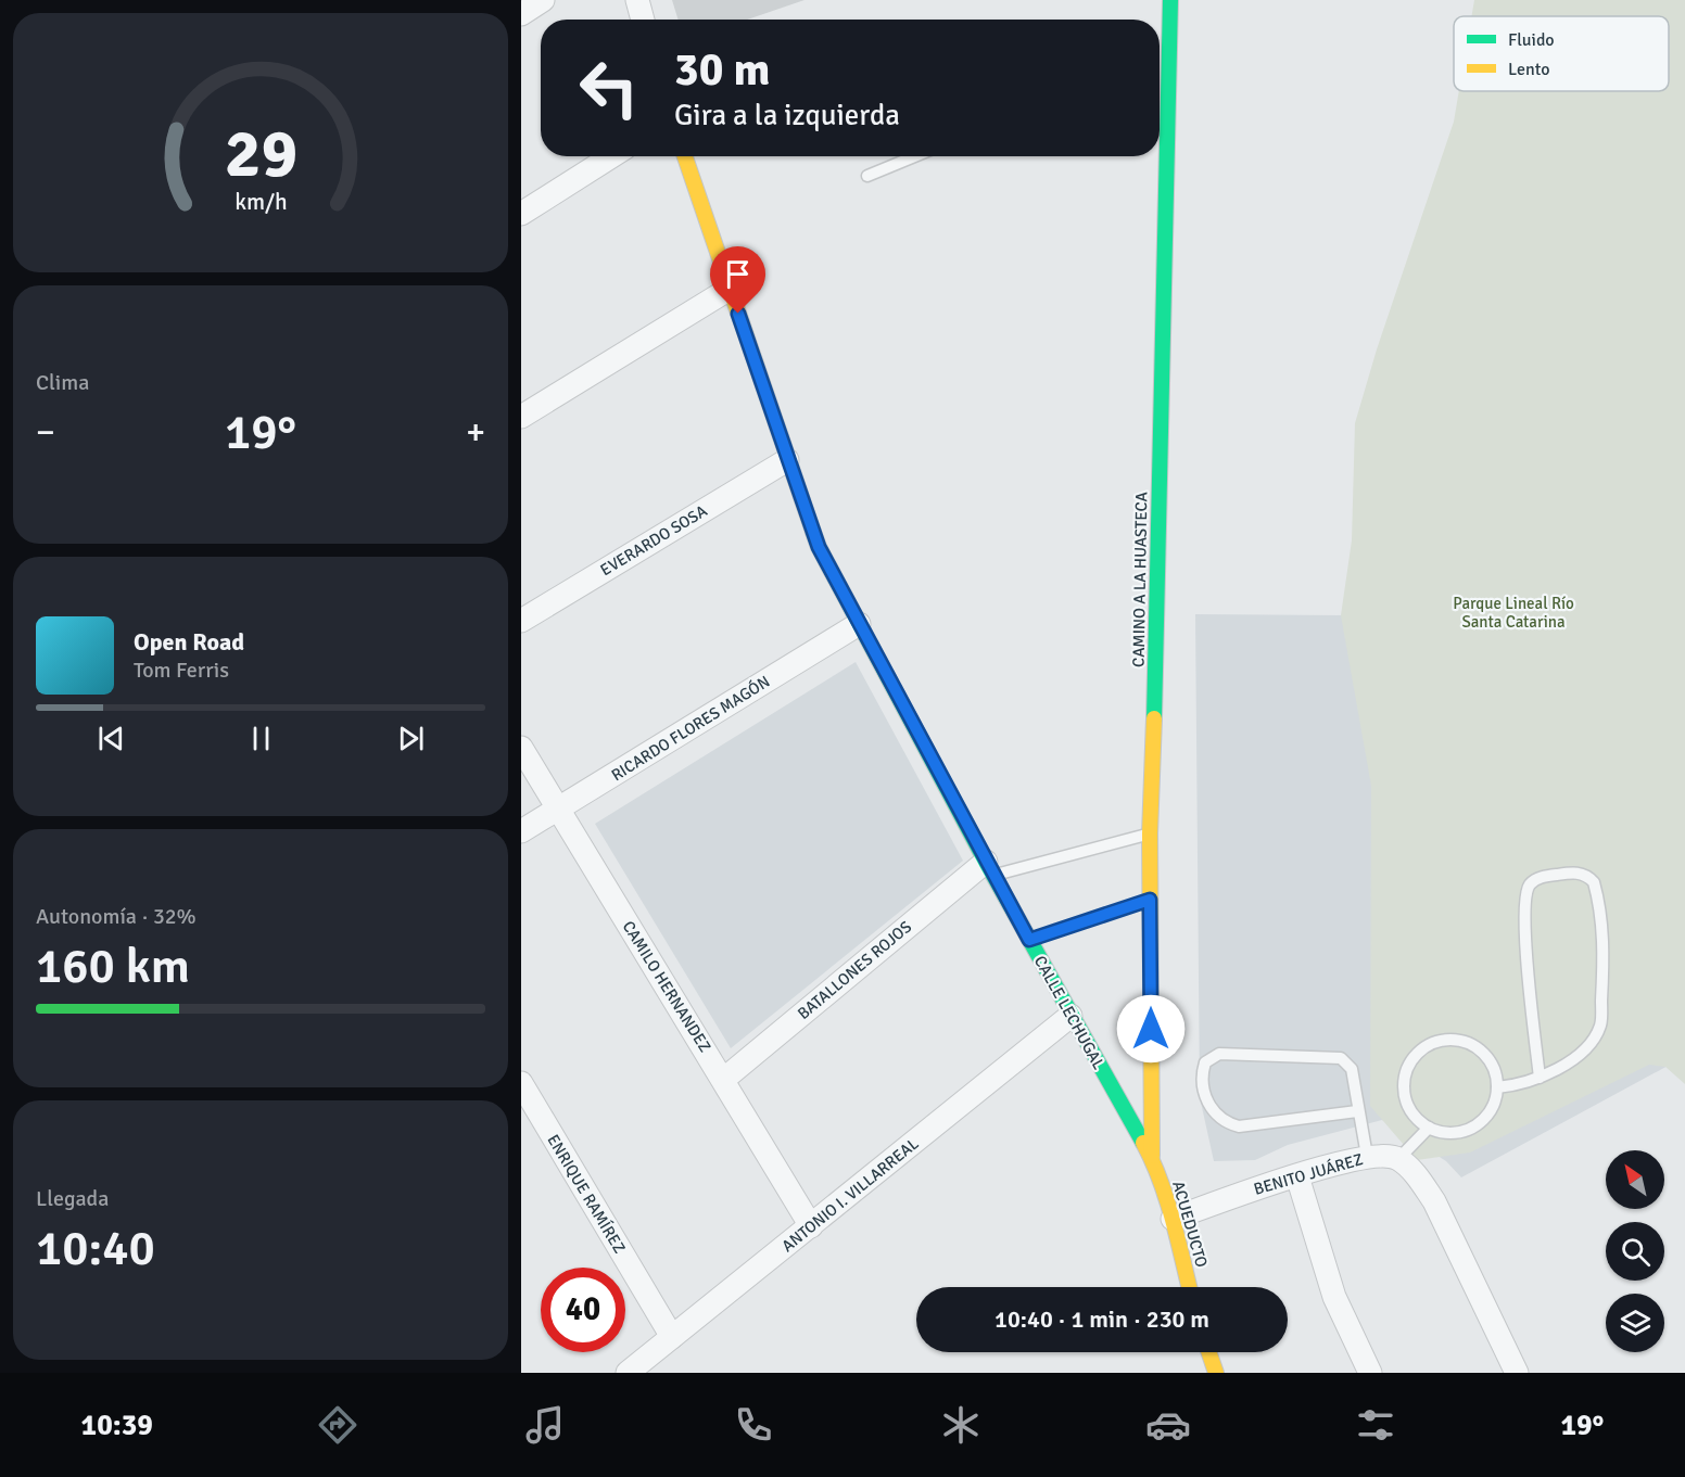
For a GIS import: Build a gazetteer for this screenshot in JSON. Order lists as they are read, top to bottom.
{
  "streets": {
    "street": [
      "EVERARDO SOSA",
      "CAMINO A LA HUASTECA",
      "RICARDO FLORES MAGÓN",
      "BATALLONES ROJOS",
      "CAMILO HERNANDEZ",
      "CALLE LECHUGAL",
      "BENITO JUÁREZ",
      "ENRIQUE RAMÍREZ",
      "ANTONIO I. VILLARREAL",
      "ACUEDUCTO"
    ]
  },
  "crossings": [
    ["EVERARDO SOSA", "CALLE LECHUGAL"],
    ["CAMINO A LA HUASTECA", "CALLE LECHUGAL"],
    ["CAMINO A LA HUASTECA", "ACUEDUCTO"],
    ["RICARDO FLORES MAGÓN", "CAMILO HERNANDEZ"],
    ["RICARDO FLORES MAGÓN", "CALLE LECHUGAL"],
    ["BATALLONES ROJOS", "CAMILO HERNANDEZ"],
    ["BATALLONES ROJOS", "CALLE LECHUGAL"],
    ["CAMILO HERNANDEZ", "ANTONIO I. VILLARREAL"],
    ["CALLE LECHUGAL", "ANTONIO I. VILLARREAL"],
    ["CALLE LECHUGAL", "ACUEDUCTO"],
    ["BENITO JUÁREZ", "ACUEDUCTO"],
    ["ENRIQUE RAMÍREZ", "ANTONIO I. VILLARREAL"]
  ],
  "parks": ["Parque Lineal Río Santa Catarina"],
  "legend": ["Fluido", "Lento"],
  "north": "top left",
  "page": {
    "turn": ["30 m", "Gira a la izquierda"],
    "tile": [
      "Clima",
      ["Autonomía · 32%", "160 km"],
      ["Llegada", "10:40"]
    ],
    "heat": ["−", "19°", "+"],
    "song": ["Open Road", "Tom Ferris"],
    "limit": "40",
    "trip": "10:40 · 1 min · 230 m",
    "tabs": ["10:39", "19°"],
    "gauge": ["29", "km/h"]
  }
}
